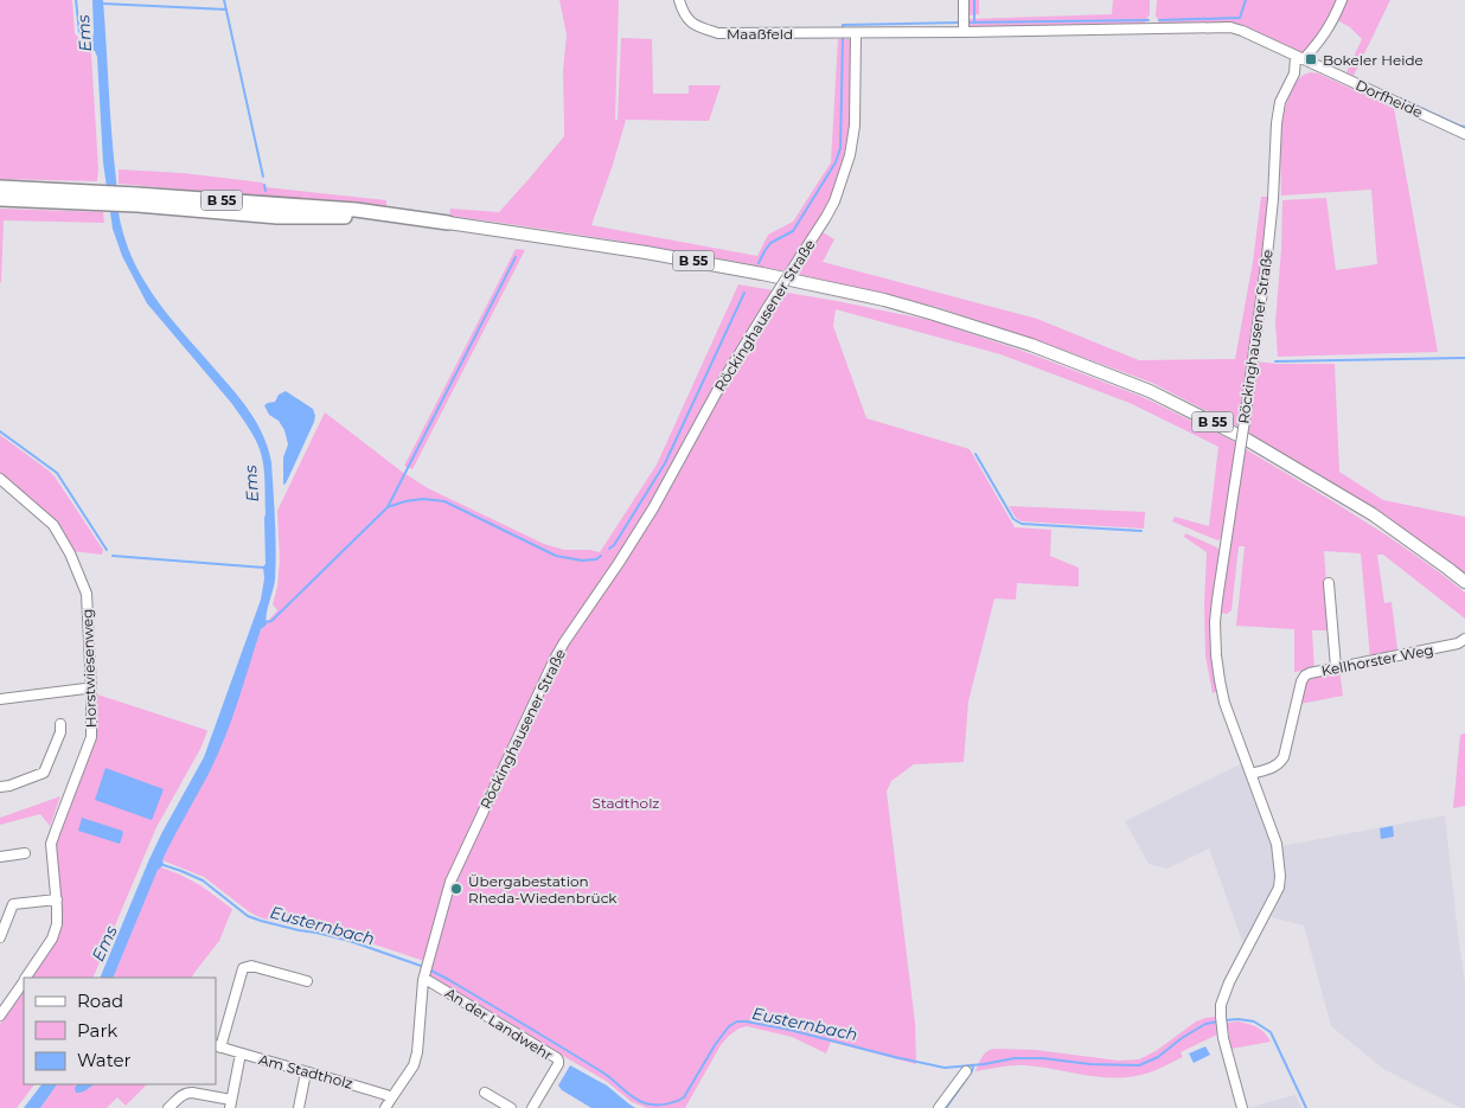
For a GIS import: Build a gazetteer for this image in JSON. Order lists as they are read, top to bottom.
{
  "streets": {
    "highway": ["B 55"],
    "street": [
      "Maaßfeld",
      "Dorfheide",
      "Röckinghausener Straße",
      "Kellhorster Weg",
      "Horstwiesenweg",
      "An der Landwehr",
      "Am Stadtholz"
    ]
  },
  "crossings": [
    ["Maaßfeld", "Röckinghausener Straße"],
    ["Röckinghausener Straße", "Kellhorster Weg"],
    ["Röckinghausener Straße", "An der Landwehr"],
    ["Röckinghausener Straße", "Am Stadtholz"]
  ],
  "water": ["Ems", "Eusternbach"],
  "parks": ["Stadtholz"],
  "places": {
    "transit": ["Bokeler Heide"],
    "other": ["Übergabestation Rheda-Wiedenbrück"]
  },
  "legend": ["Road", "Park", "Water"]
}
